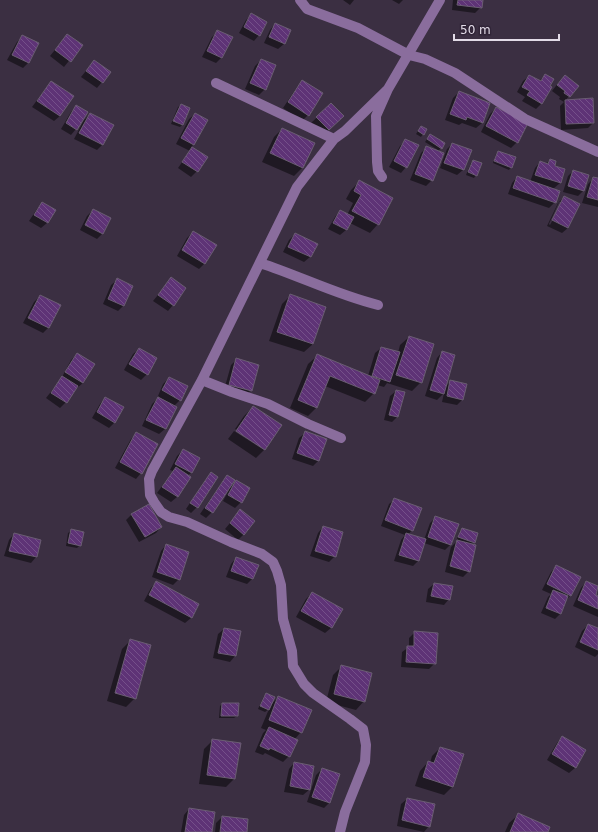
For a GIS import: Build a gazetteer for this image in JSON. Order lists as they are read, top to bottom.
{
  "scale_bar": "50 m"
}
